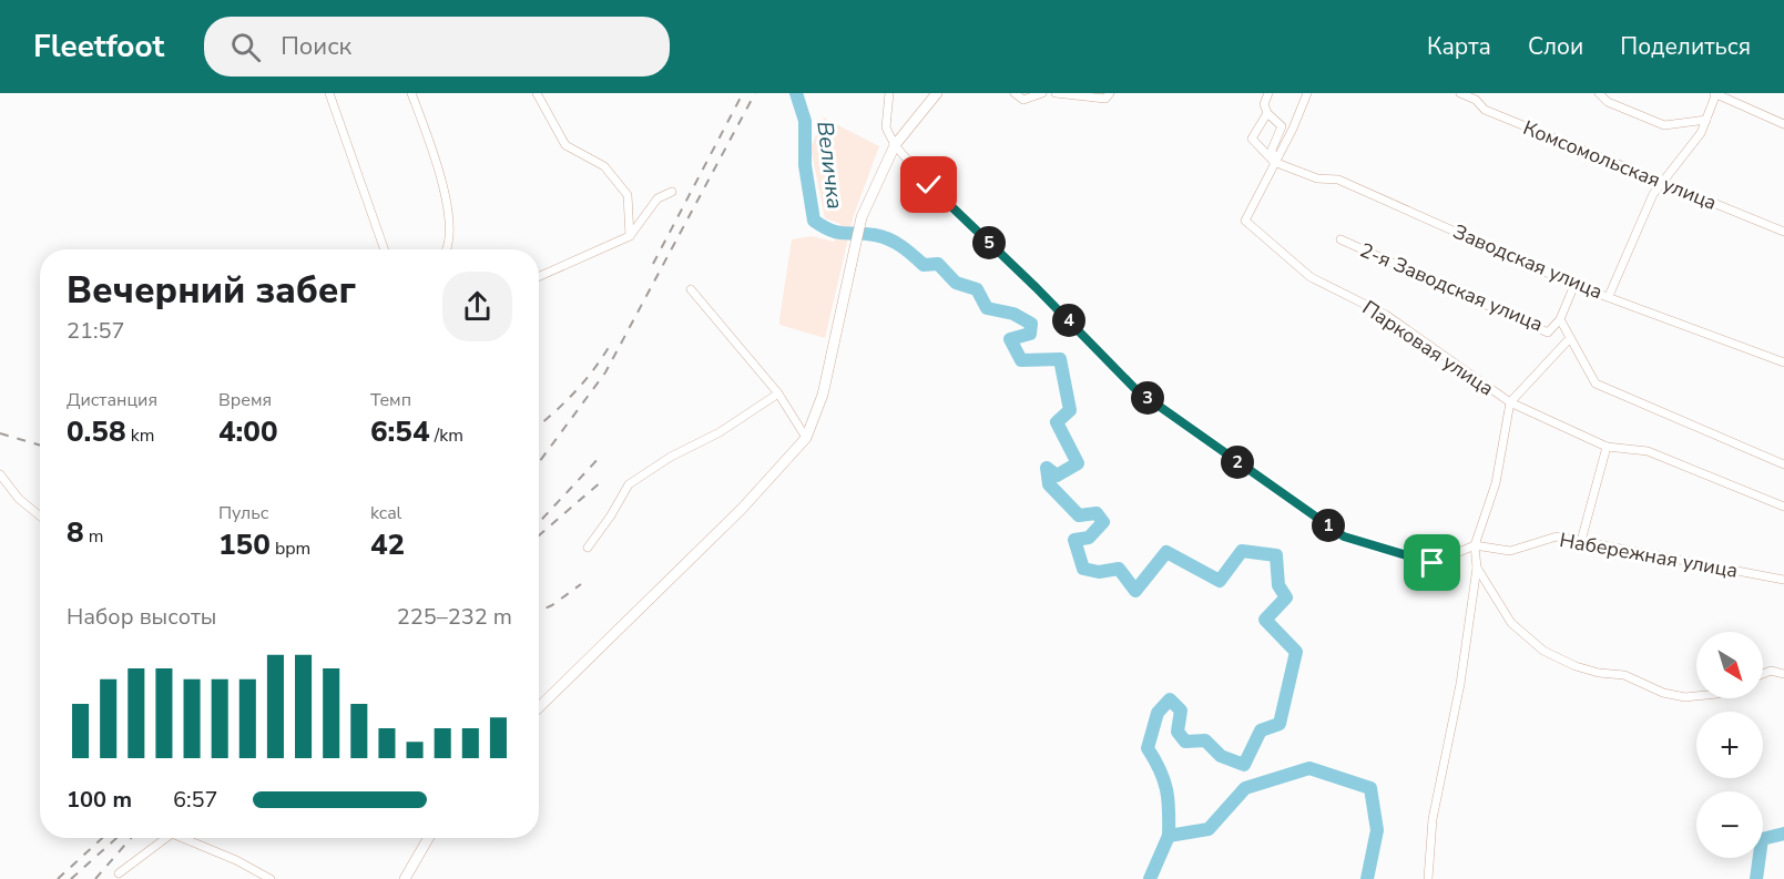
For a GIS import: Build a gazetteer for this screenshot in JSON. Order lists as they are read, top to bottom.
{
  "streets": {
    "street": [
      "Комсомольская улица",
      "Заводская улица",
      "2-я Заводская улица",
      "Парковая улица",
      "Набережная улица"
    ]
  },
  "crossings": [
    ["Заводская улица", "2-я Заводская улица"],
    ["Заводская улица", "Парковая улица"],
    ["Парковая улица", "Набережная улица"]
  ],
  "water": ["Величка"],
  "north": "bottom right",
  "page": {
    "header": "Fleetfoot",
    "search": "Поиск",
    "nav": ["Карта", "Слои", "Поделиться"],
    "pins": [
      "5",
      "4",
      "3",
      "2",
      "1"
    ],
    "heading": ["Вечерний забег", "21:57"],
    "stats": [
      ["Дистанция", "0.58 km"],
      ["Время", "4:00"],
      ["Темп", "6:54 /km"],
      ["8 m"],
      ["Пульс", "150 bpm"],
      ["kcal", "42"]
    ],
    "chart": ["Набор высоты", "225–232 m"],
    "map_buttons": ["+", "−"],
    "list": [
      {
        "name": "100 m",
        "note": "6:57"
      }
    ]
  }
}
